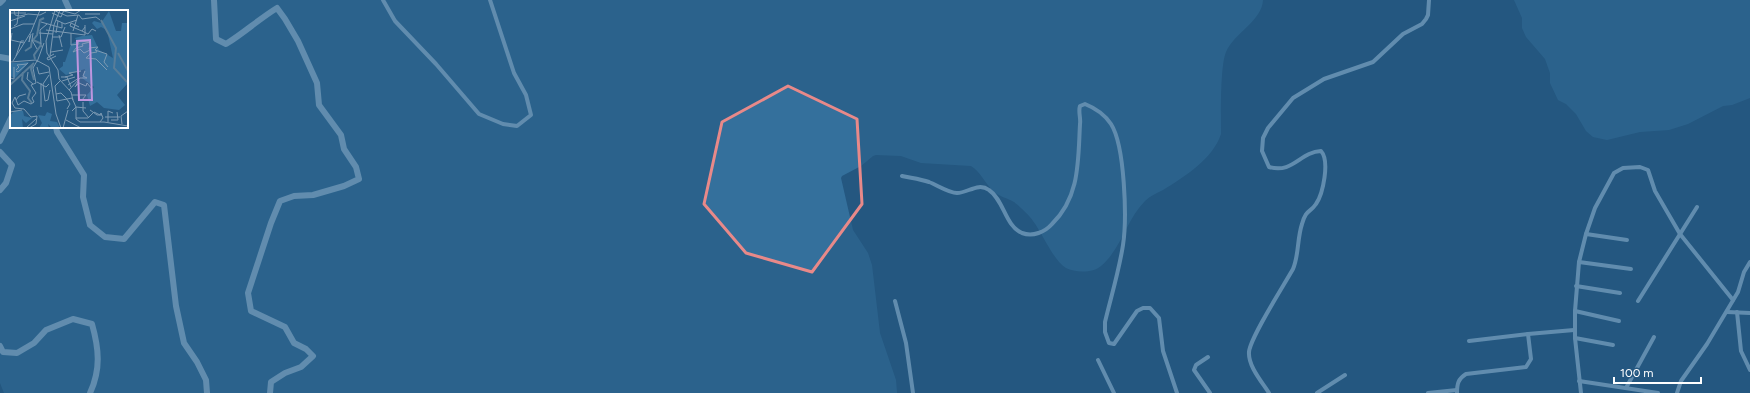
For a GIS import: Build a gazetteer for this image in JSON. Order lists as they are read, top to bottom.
{
  "scale_bar": "100 m"
}
